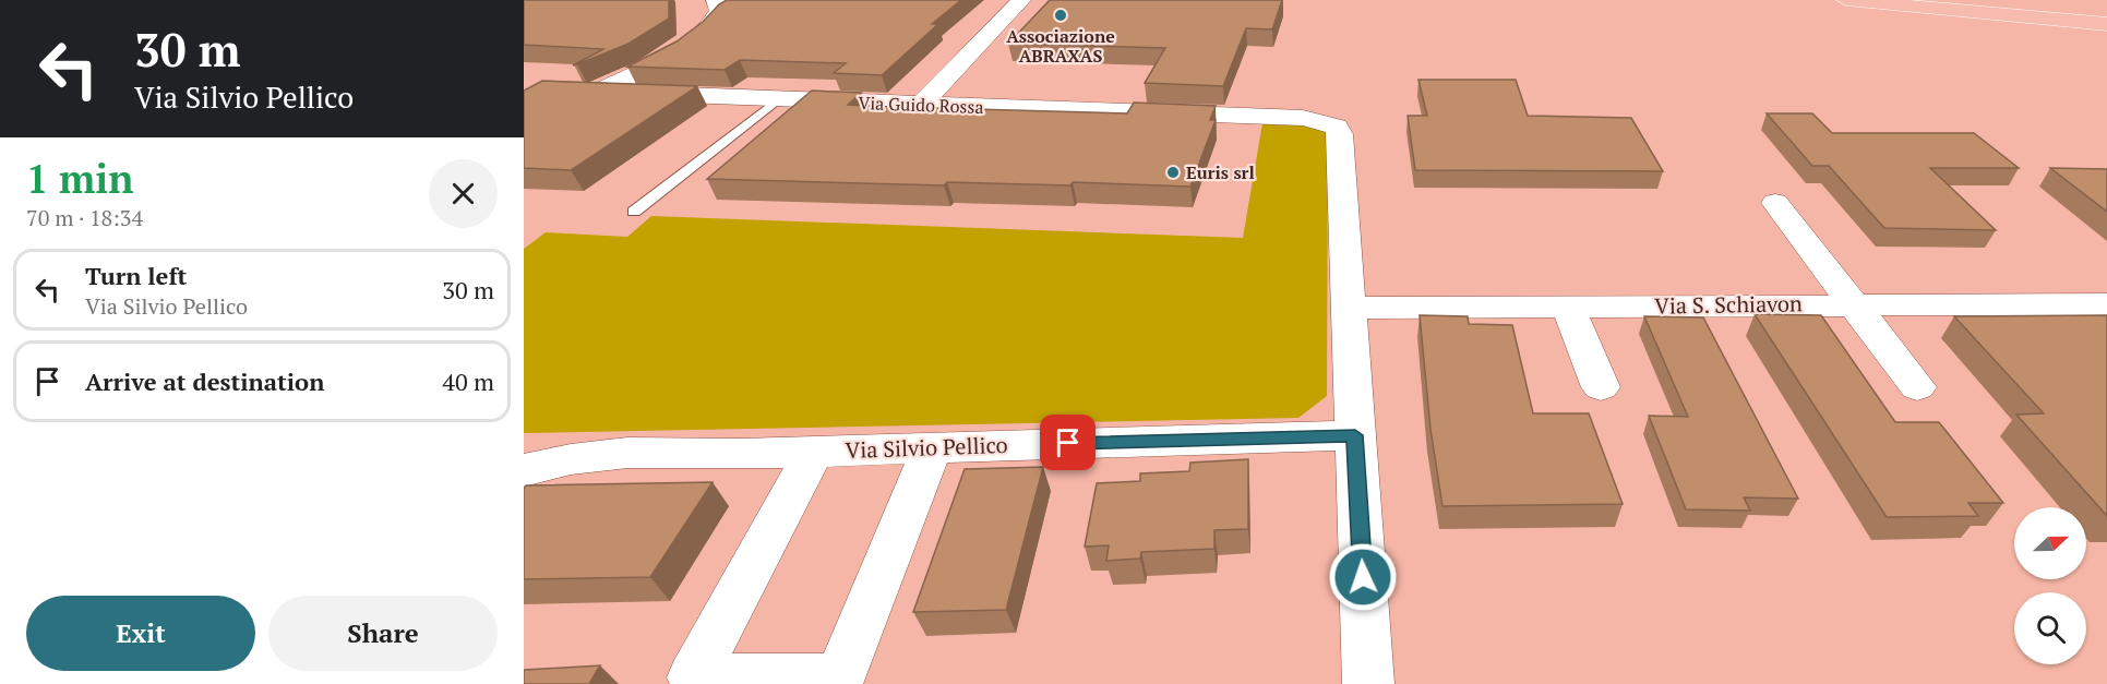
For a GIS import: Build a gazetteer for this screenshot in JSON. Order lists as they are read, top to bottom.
{
  "streets": {
    "street": ["Via Guido Rossa", "Via S. Schiavon", "Via Silvio Pellico"]
  },
  "crossings": [
    ["Via Guido Rossa", "Via S. Schiavon"]
  ],
  "places": ["Associazione ABRAXAS", "Euris srl"],
  "north": "right",
  "page": {
    "turn": ["30 m", "Via Silvio Pellico"],
    "heading": ["1 min", "70 m · 18:34"],
    "list": [
      {
        "name": "Turn left",
        "note": "Via Silvio Pellico",
        "value": "30 m"
      },
      {
        "name": "Arrive at destination",
        "value": "40 m"
      }
    ],
    "buttons": ["Exit", "Share"]
  }
}
